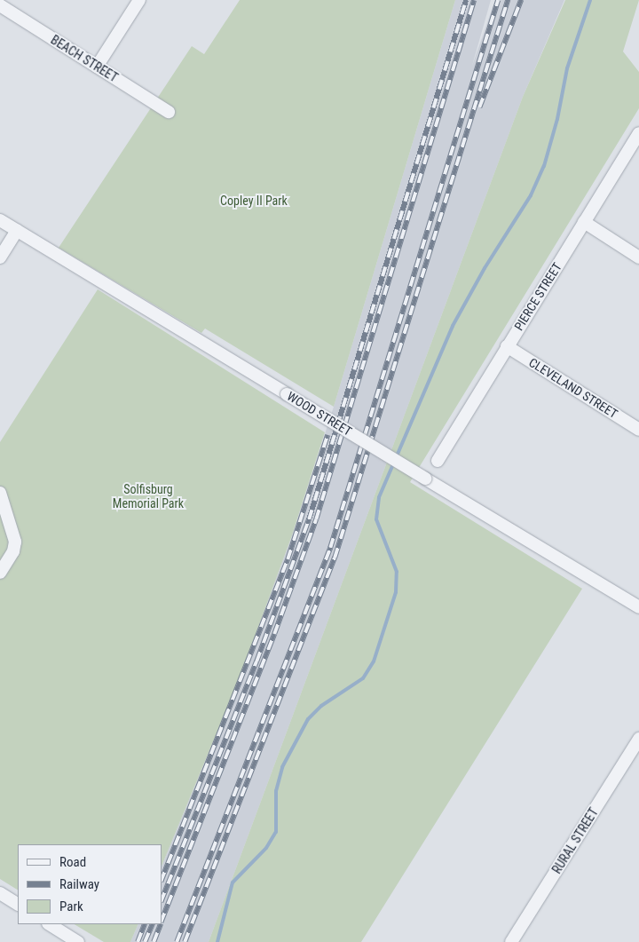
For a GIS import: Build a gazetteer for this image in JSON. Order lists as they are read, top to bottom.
{
  "streets": {
    "street": [
      "BEACH STREET",
      "PIERCE STREET",
      "CLEVELAND STREET",
      "WOOD STREET",
      "RURAL STREET"
    ]
  },
  "crossings": [
    ["PIERCE STREET", "CLEVELAND STREET"]
  ],
  "parks": ["Copley II Park", "Solfisburg Memorial Park"],
  "legend": ["Road", "Railway", "Park"]
}
